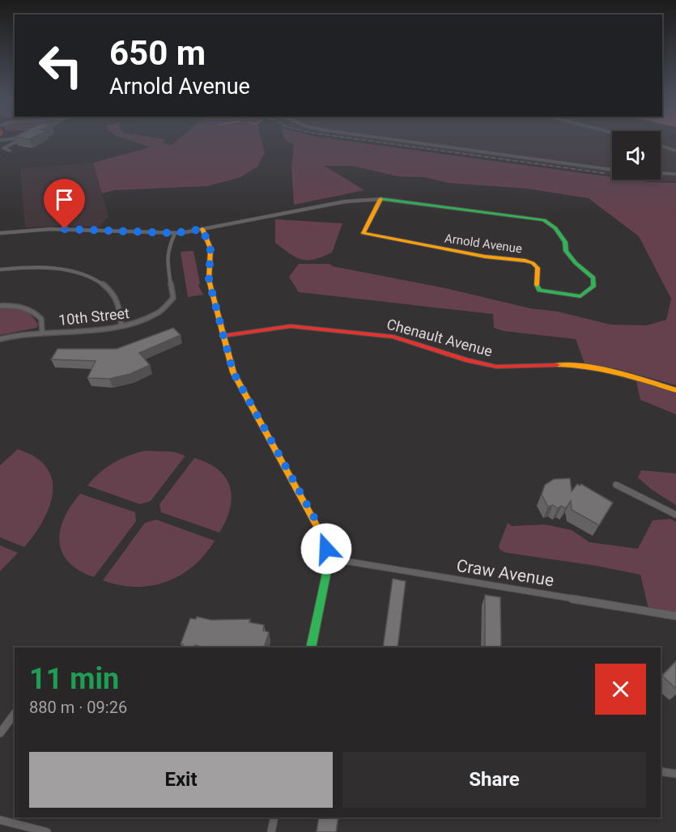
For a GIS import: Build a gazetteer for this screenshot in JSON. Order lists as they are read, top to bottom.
{
  "streets": {
    "street": [
      "Arnold Avenue",
      "10th Street",
      "Chenault Avenue",
      "Craw Avenue"
    ]
  },
  "crossings": [
    ["Arnold Avenue", "10th Street"]
  ],
  "page": {
    "turn": ["650 m", "Arnold Avenue"],
    "heading": ["11 min", "880 m · 09:26"],
    "buttons": ["Exit", "Share"]
  }
}
